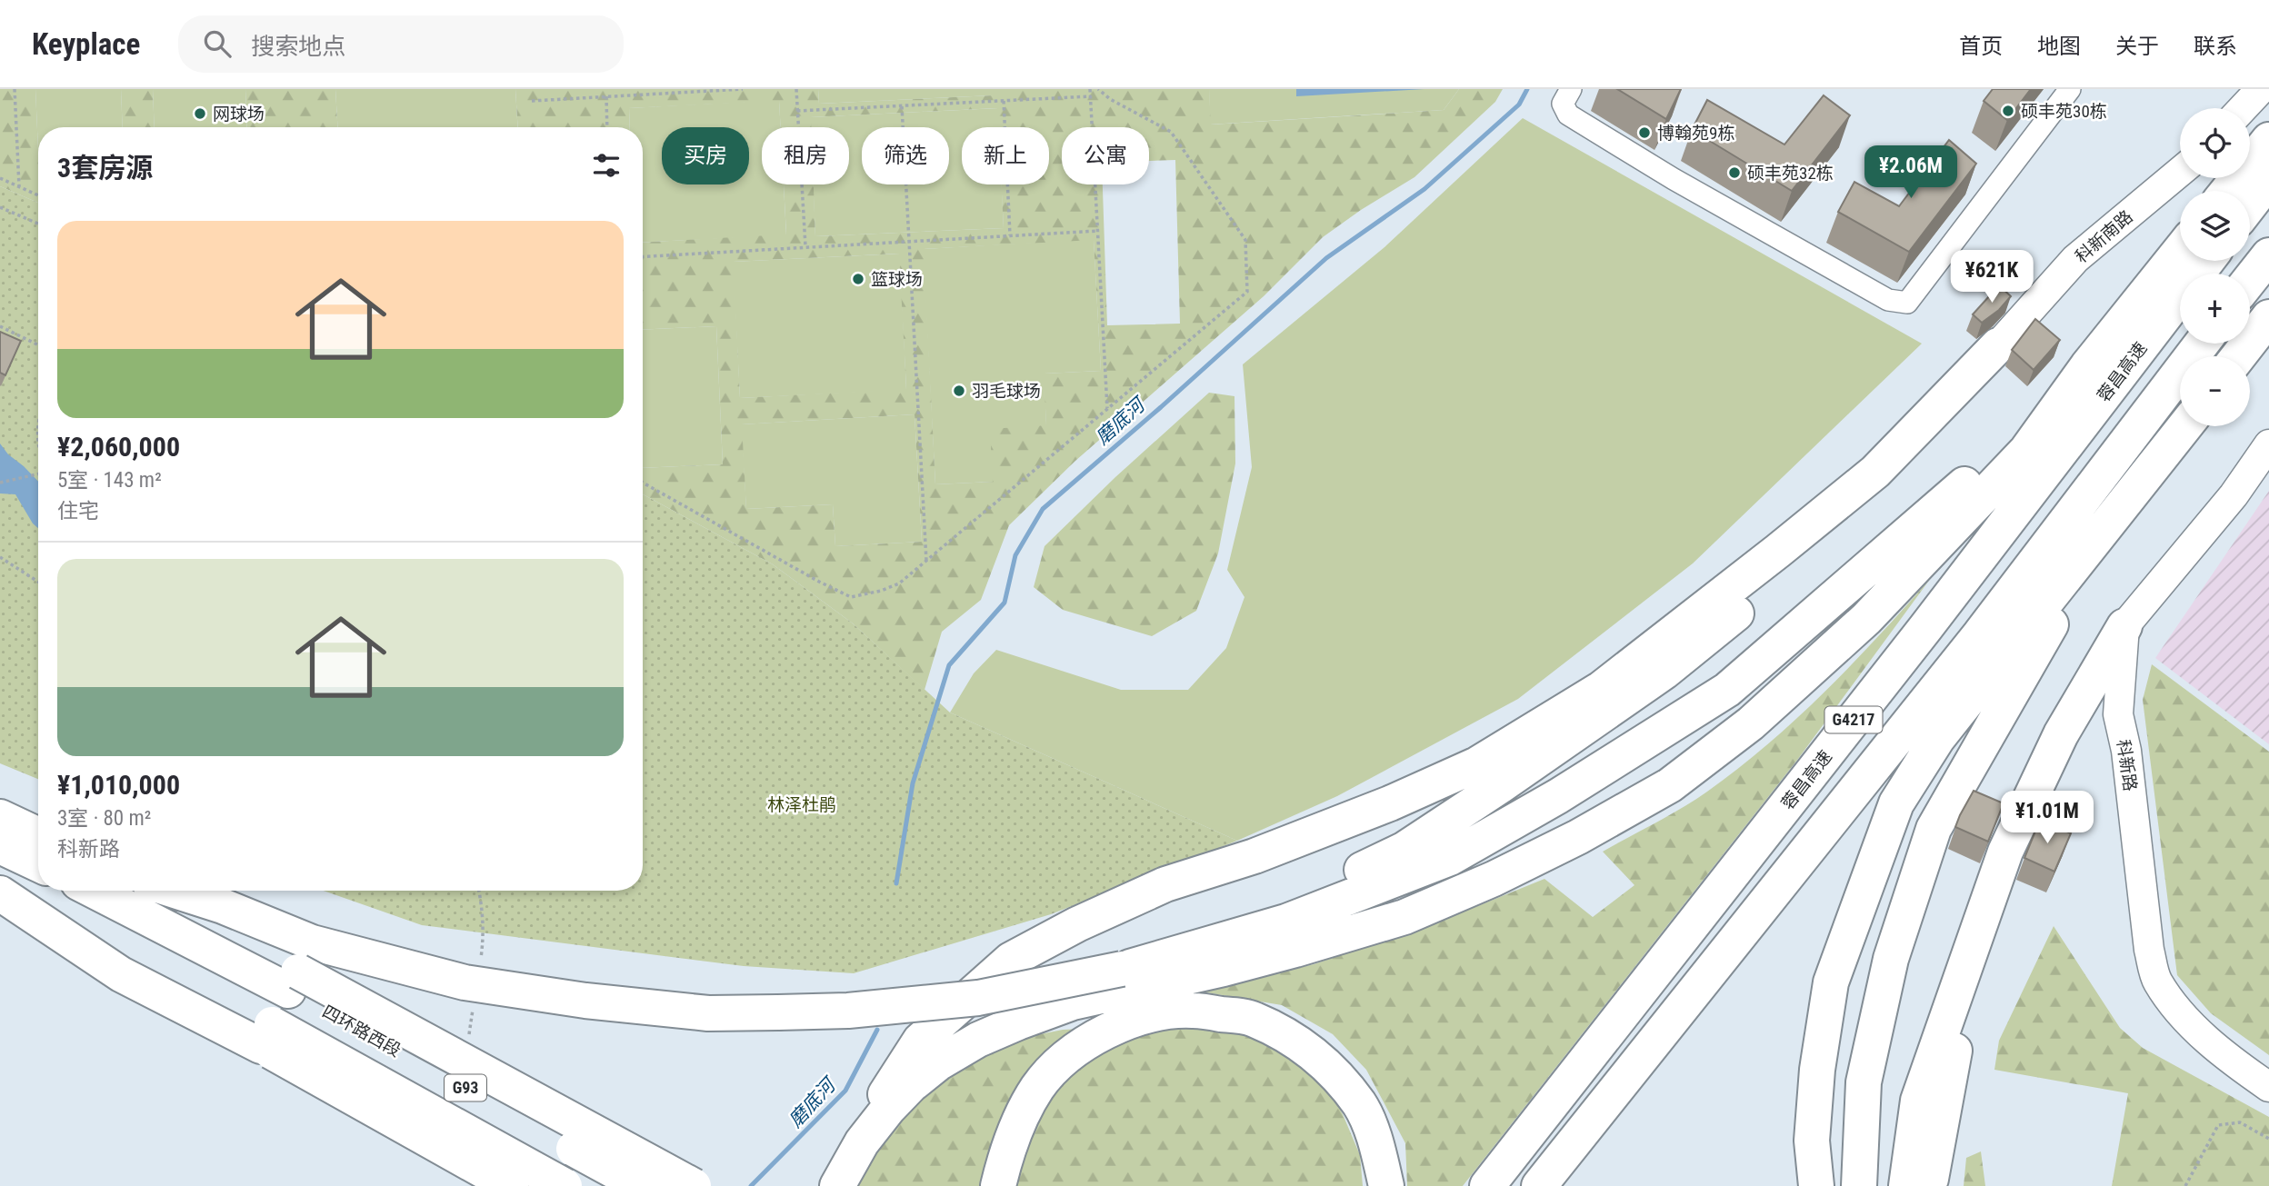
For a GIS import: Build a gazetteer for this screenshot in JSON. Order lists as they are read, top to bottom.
{
  "streets": {
    "highway": [
      "蓉昌高速",
      "G4217",
      "四环路西段",
      "G93"
    ],
    "main road": ["科新南路", "科新路"]
  },
  "water": ["磨底河"],
  "parks": ["林泽杜鹃"],
  "places": [
    "硕丰苑30栋",
    "网球场",
    "博翰苑9栋",
    "硕丰苑32栋",
    "篮球场",
    "羽毛球场"
  ],
  "page": {
    "header": "Keyplace",
    "search": "搜索地点",
    "nav": [
      "首页",
      "地图",
      "关于",
      "联系"
    ],
    "map_buttons": ["+", "−"],
    "chip": [
      "买房",
      "租房",
      "筛选",
      "新上",
      "公寓"
    ],
    "heading": "3套房源",
    "price": ["¥2.06M", "¥621K", "¥1.01M"],
    "list": [
      {
        "name": "¥2,060,000",
        "note": "5室 · 143 m² · 住宅"
      },
      {
        "name": "¥1,010,000",
        "note": "3室 · 80 m² · 科新路"
      }
    ]
  }
}
